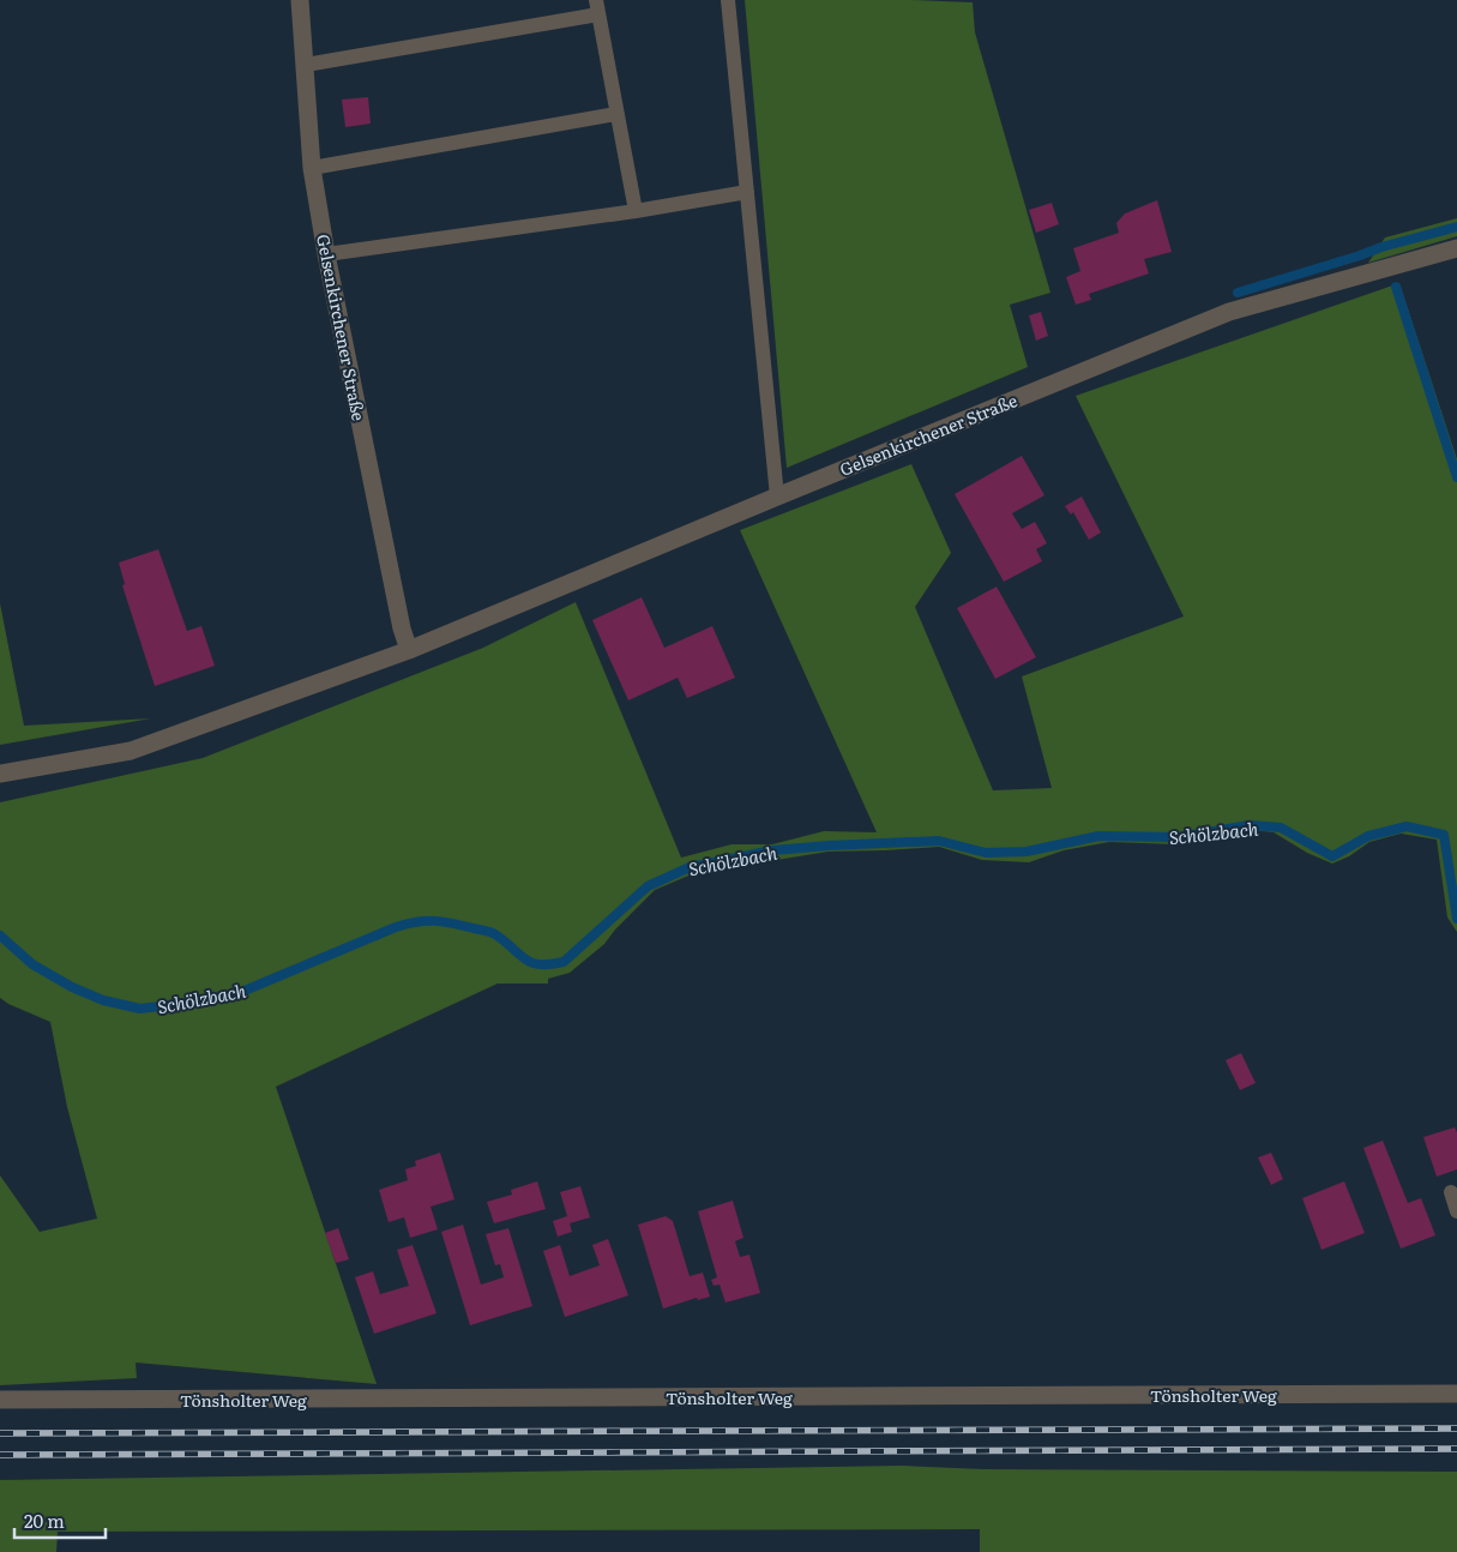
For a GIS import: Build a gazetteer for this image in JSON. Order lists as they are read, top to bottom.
{
  "streets": {
    "street": ["Gelsenkirchener Straße", "Tönsholter Weg"]
  },
  "water": ["Schölzbach"],
  "scale_bar": "20 m"
}
